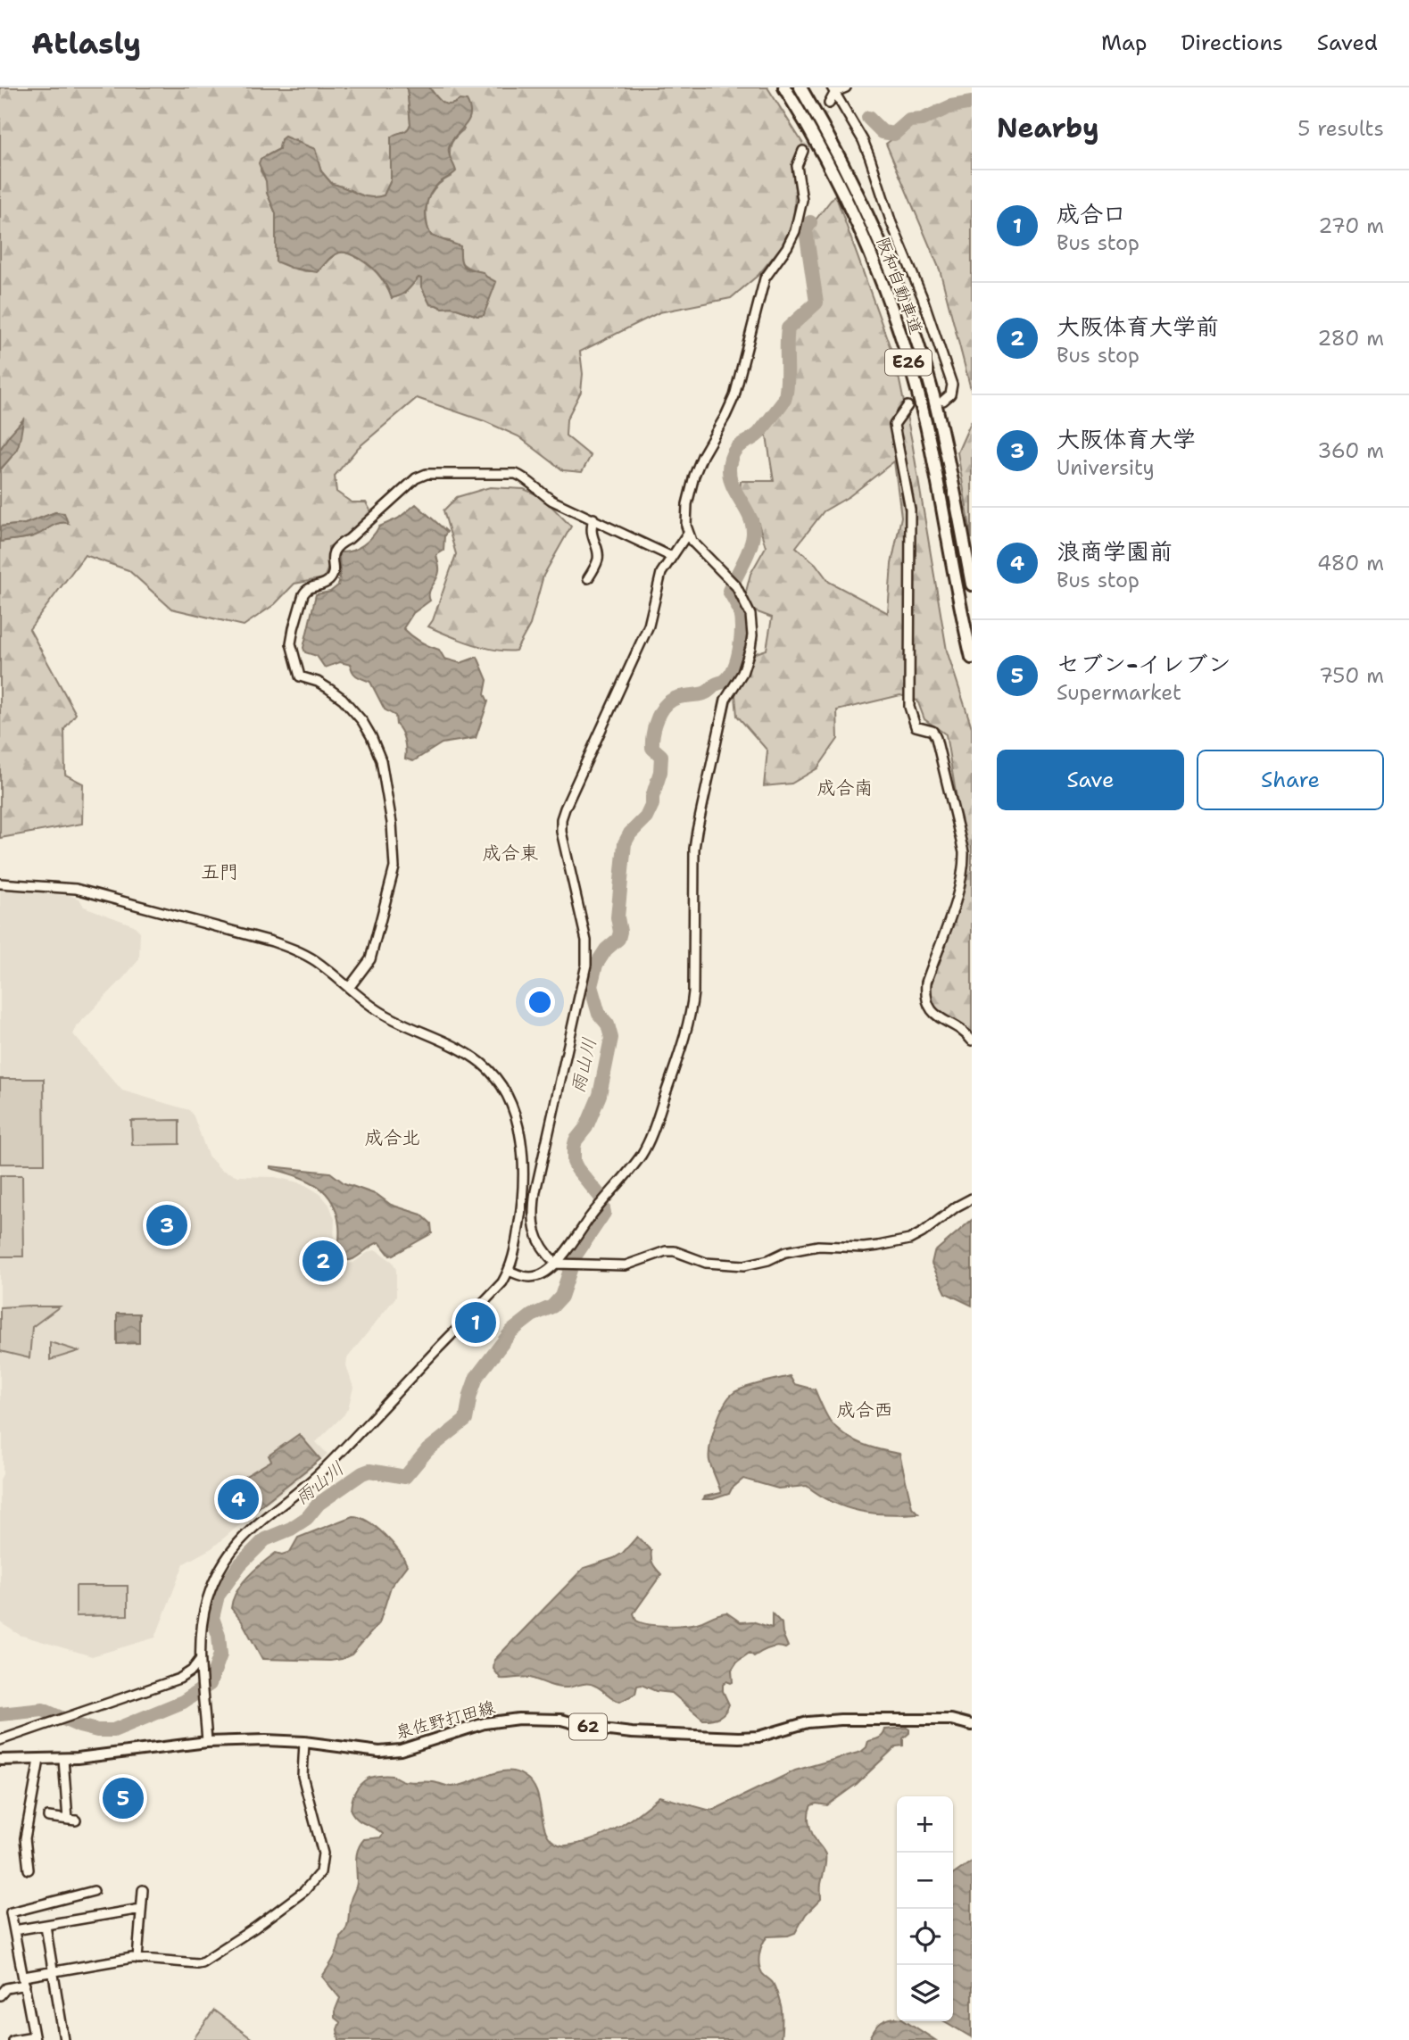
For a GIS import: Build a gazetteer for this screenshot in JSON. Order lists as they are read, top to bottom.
{
  "streets": {
    "highway": ["阪和自動車道", "E26"],
    "main road": ["泉佐野打田線", "62"]
  },
  "districts": [
    "成合南",
    "成合東",
    "五門",
    "成合北",
    "成合西"
  ],
  "water": ["雨山川"],
  "page": {
    "header": "Atlasly",
    "nav": ["Map", "Directions", "Saved"],
    "heading": ["Nearby", "5 results"],
    "list": [
      {
        "mark": "1",
        "name": "成合口",
        "note": "Bus stop",
        "value": "270 m"
      },
      {
        "mark": "2",
        "name": "大阪体育大学前",
        "note": "Bus stop",
        "value": "280 m"
      },
      {
        "mark": "3",
        "name": "大阪体育大学",
        "note": "University",
        "value": "360 m"
      },
      {
        "mark": "4",
        "name": "浪商学園前",
        "note": "Bus stop",
        "value": "480 m"
      },
      {
        "mark": "5",
        "name": "セブン-イレブン",
        "note": "Supermarket",
        "value": "750 m"
      }
    ],
    "buttons": ["Save", "Share"],
    "pins": [
      "3",
      "2",
      "1",
      "4",
      "5"
    ],
    "map_buttons": ["+", "−"]
  }
}
